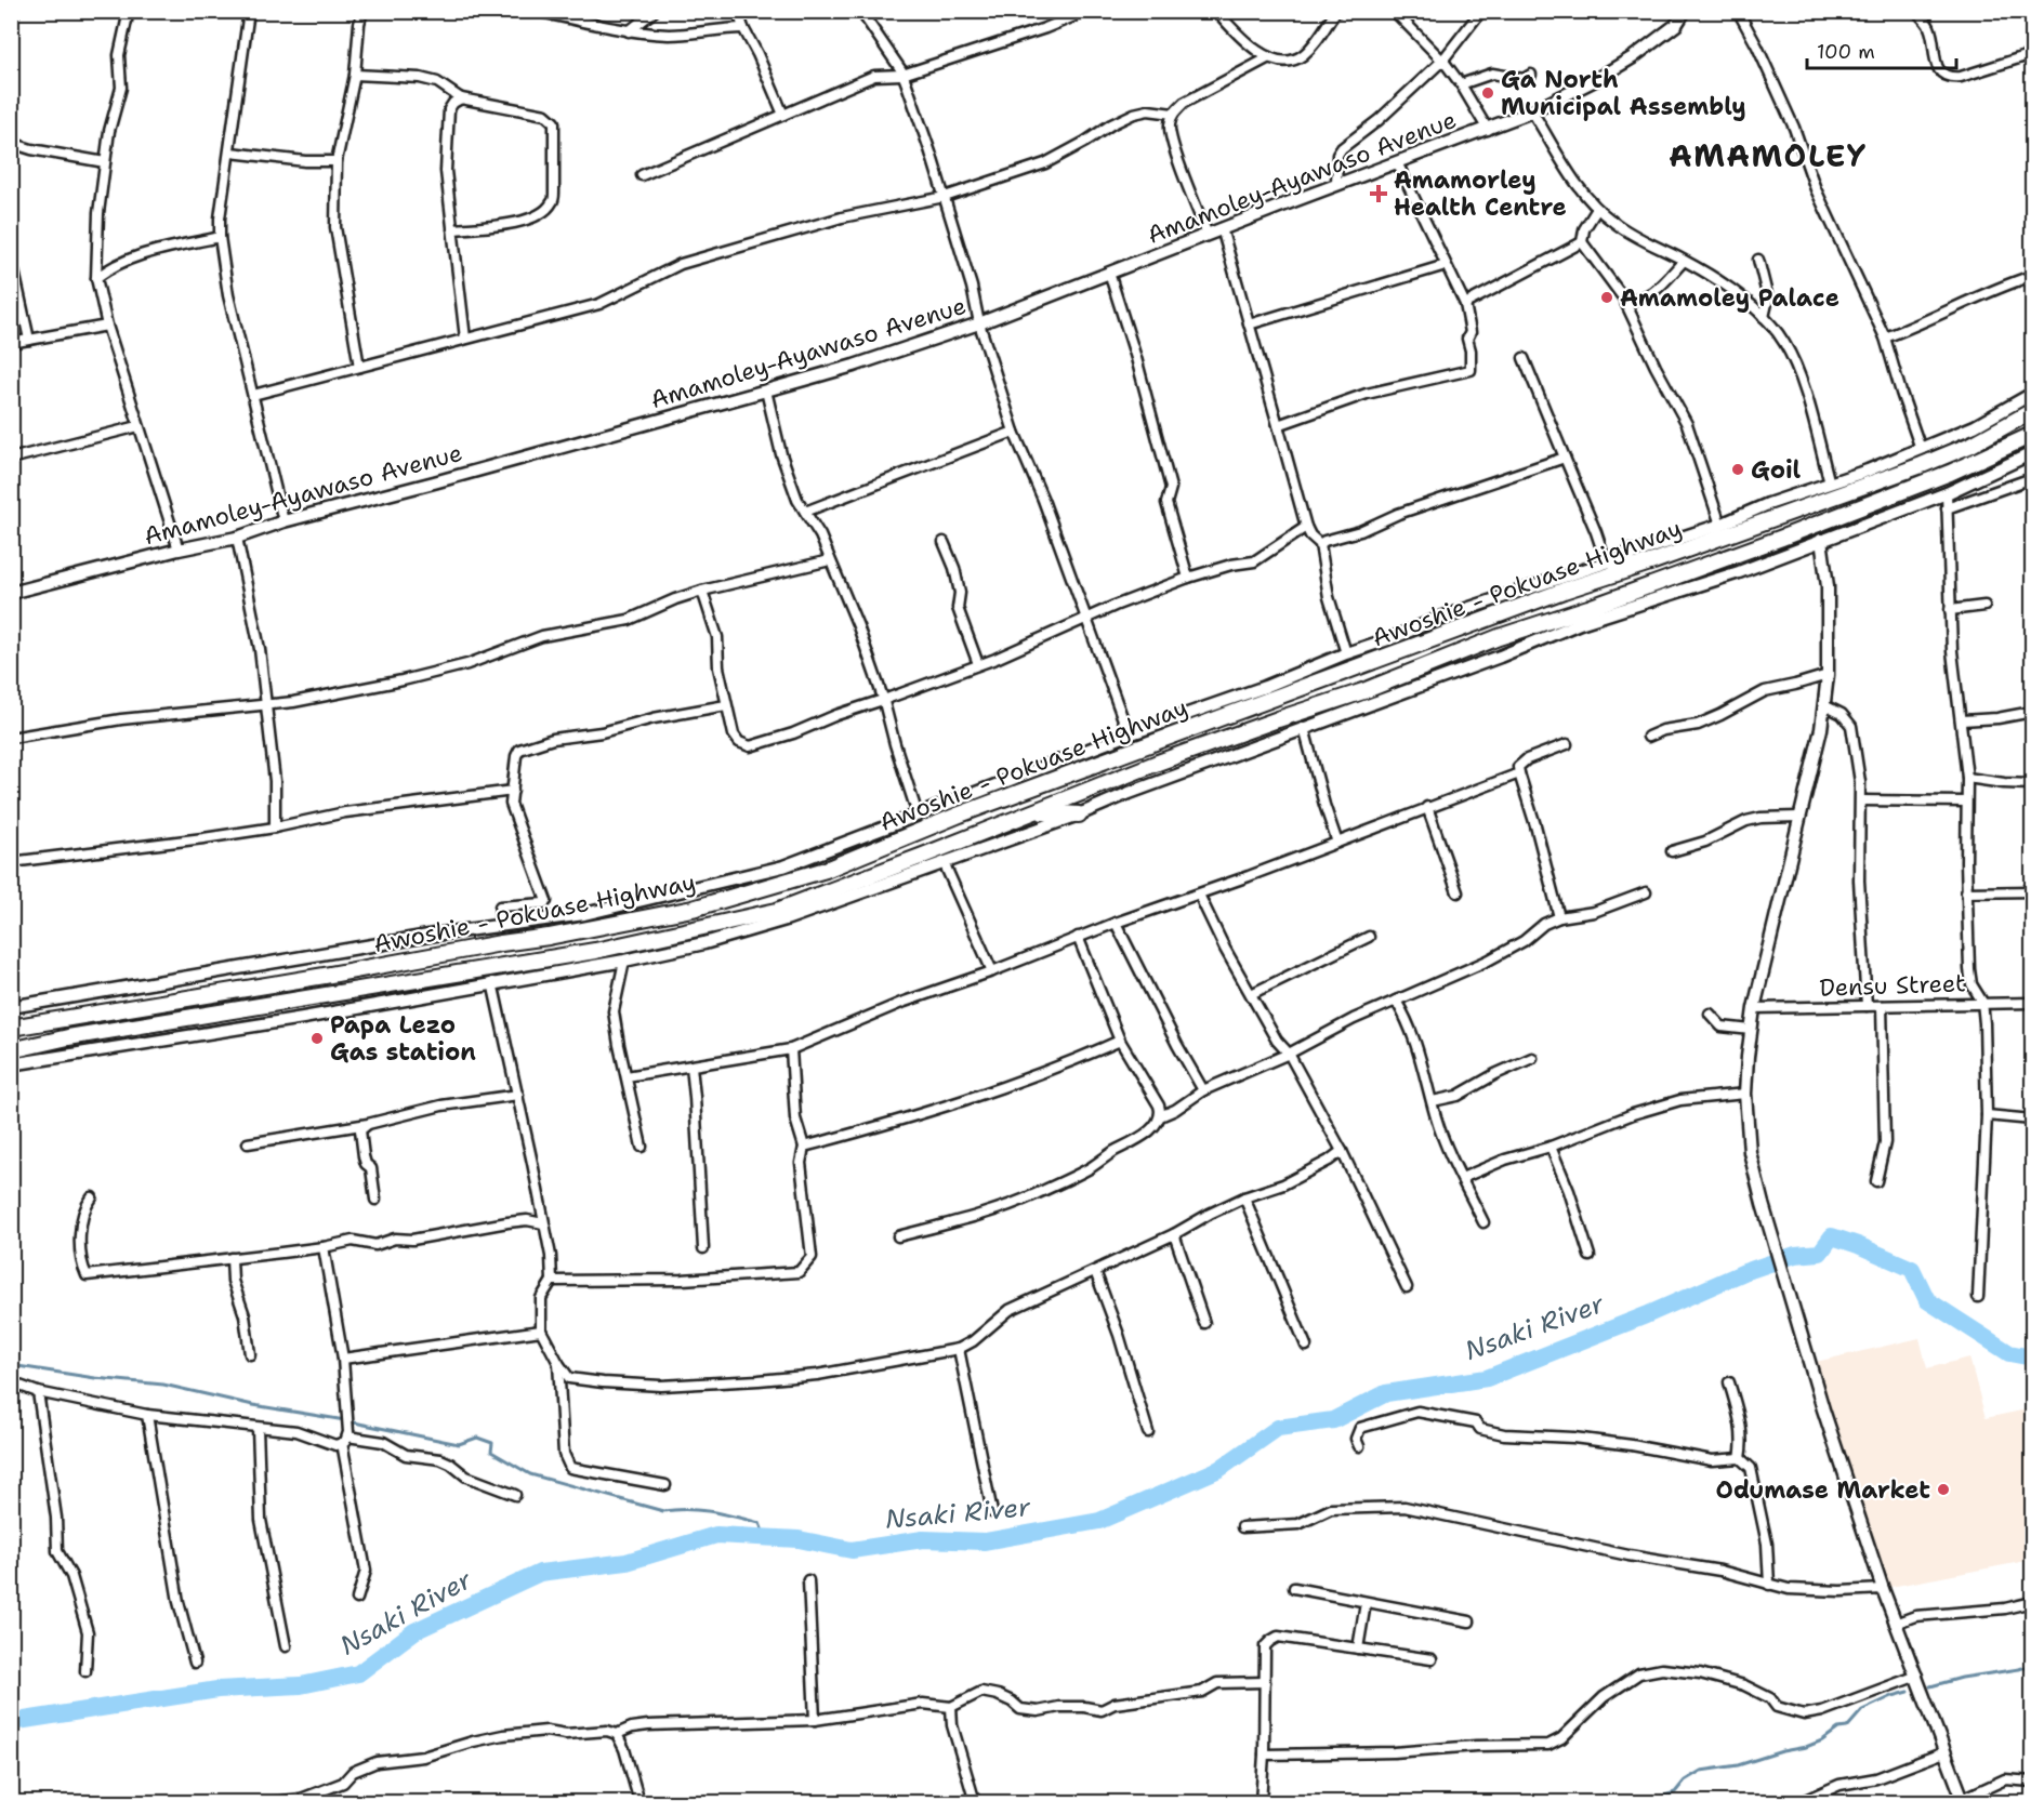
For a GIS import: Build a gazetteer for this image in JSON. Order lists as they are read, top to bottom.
{
  "streets": {
    "main road": ["Awoshie - Pokuase Highway"],
    "street": ["Amamoley-Ayawaso Avenue", "Densu Street"]
  },
  "districts": ["AMAMOLEY"],
  "water": ["Nsaki River"],
  "places": {
    "other": [
      "Ga North Municipal Assembly",
      "Amamoley Palace",
      "Goil",
      "Papa Lezo Gas station",
      "Odumase Market"
    ],
    "health": ["Amamorley Health Centre"]
  },
  "scale_bar": "100 m"
}
